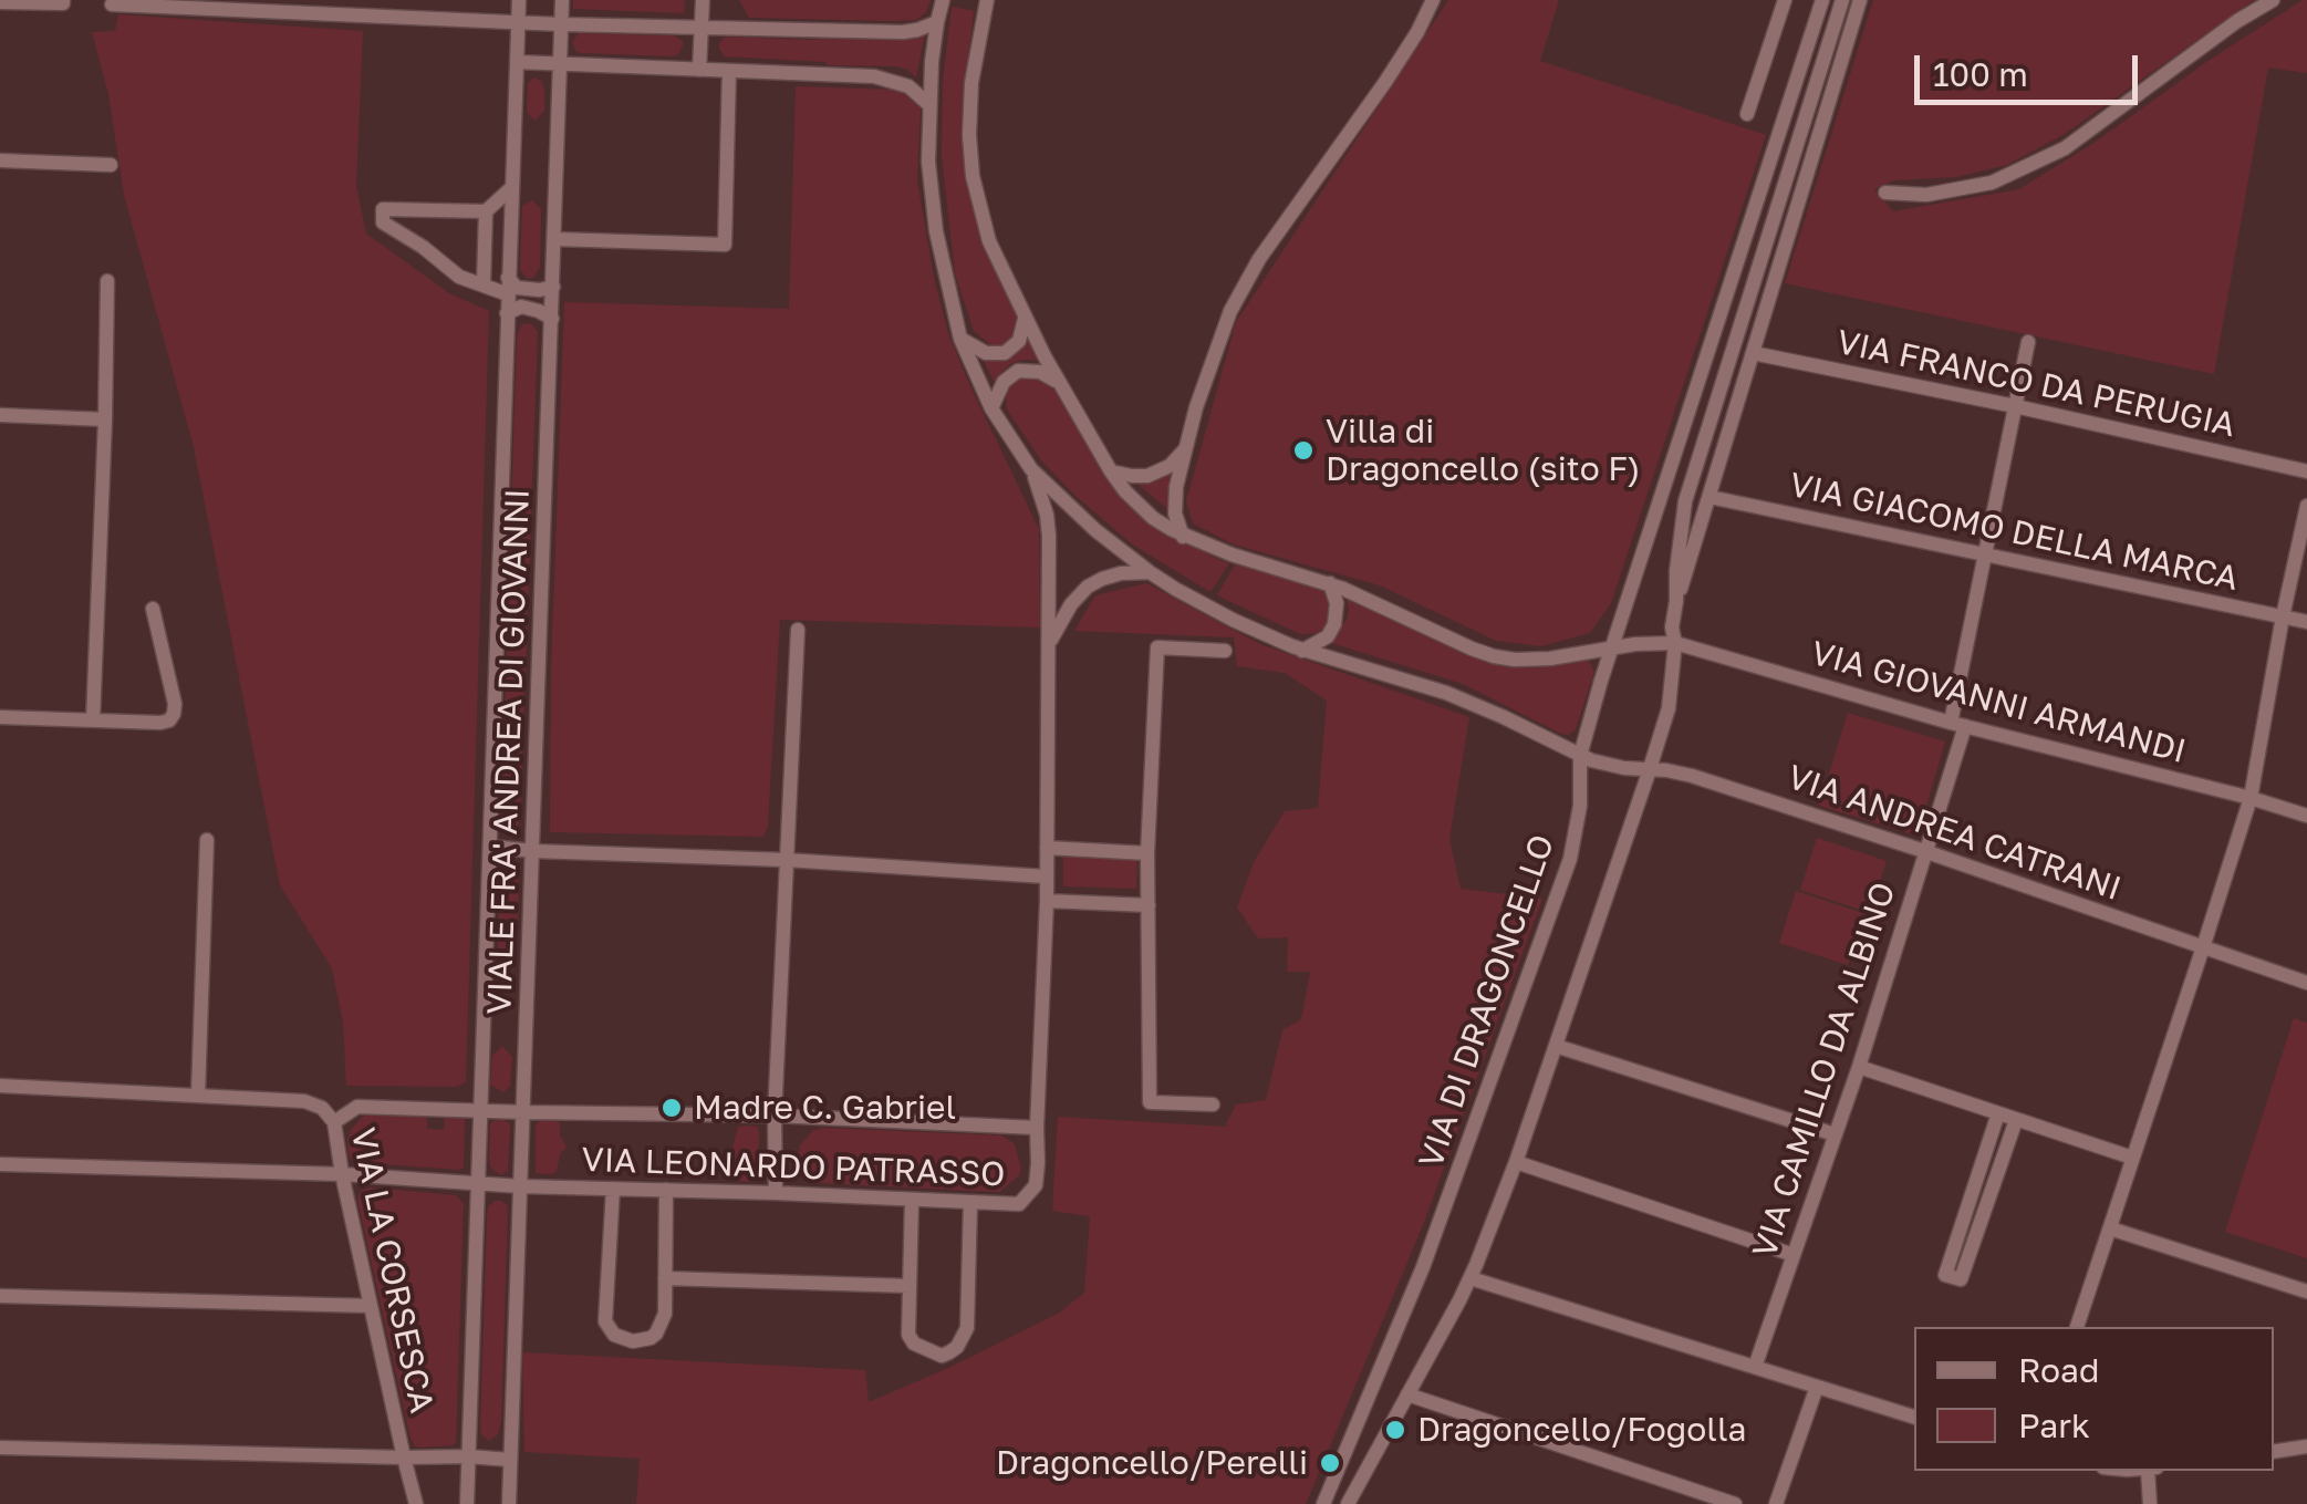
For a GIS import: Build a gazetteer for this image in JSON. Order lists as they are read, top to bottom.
{
  "streets": {
    "street": [
      "VIA FRANCO DA PERUGIA",
      "VIA GIACOMO DELLA MARCA",
      "VIA GIOVANNI ARMANDI",
      "VIALE FRA' ANDREA DI GIOVANNI",
      "VIA ANDREA CATRANI",
      "VIA DI DRAGONCELLO",
      "VIA CAMILLO DA ALBINO",
      "VIA LEONARDO PATRASSO",
      "VIA LA CORSESCA"
    ]
  },
  "crossings": [
    ["VIA FRANCO DA PERUGIA", "VIA CAMILLO DA ALBINO"],
    ["VIA GIACOMO DELLA MARCA", "VIA CAMILLO DA ALBINO"],
    ["VIA GIOVANNI ARMANDI", "VIA CAMILLO DA ALBINO"],
    ["VIALE FRA' ANDREA DI GIOVANNI", "VIA LEONARDO PATRASSO"],
    ["VIA ANDREA CATRANI", "VIA DI DRAGONCELLO"],
    ["VIA ANDREA CATRANI", "VIA CAMILLO DA ALBINO"],
    ["VIA ANDREA CATRANI", "VIA LEONARDO PATRASSO"],
    ["VIA LEONARDO PATRASSO", "VIA LA CORSESCA"]
  ],
  "places": [
    "Villa di Dragoncello (sito F)",
    "Madre C. Gabriel",
    "Dragoncello/Fogolla",
    "Dragoncello/Perelli"
  ],
  "legend": ["Road", "Park"],
  "scale_bar": "100 m"
}
